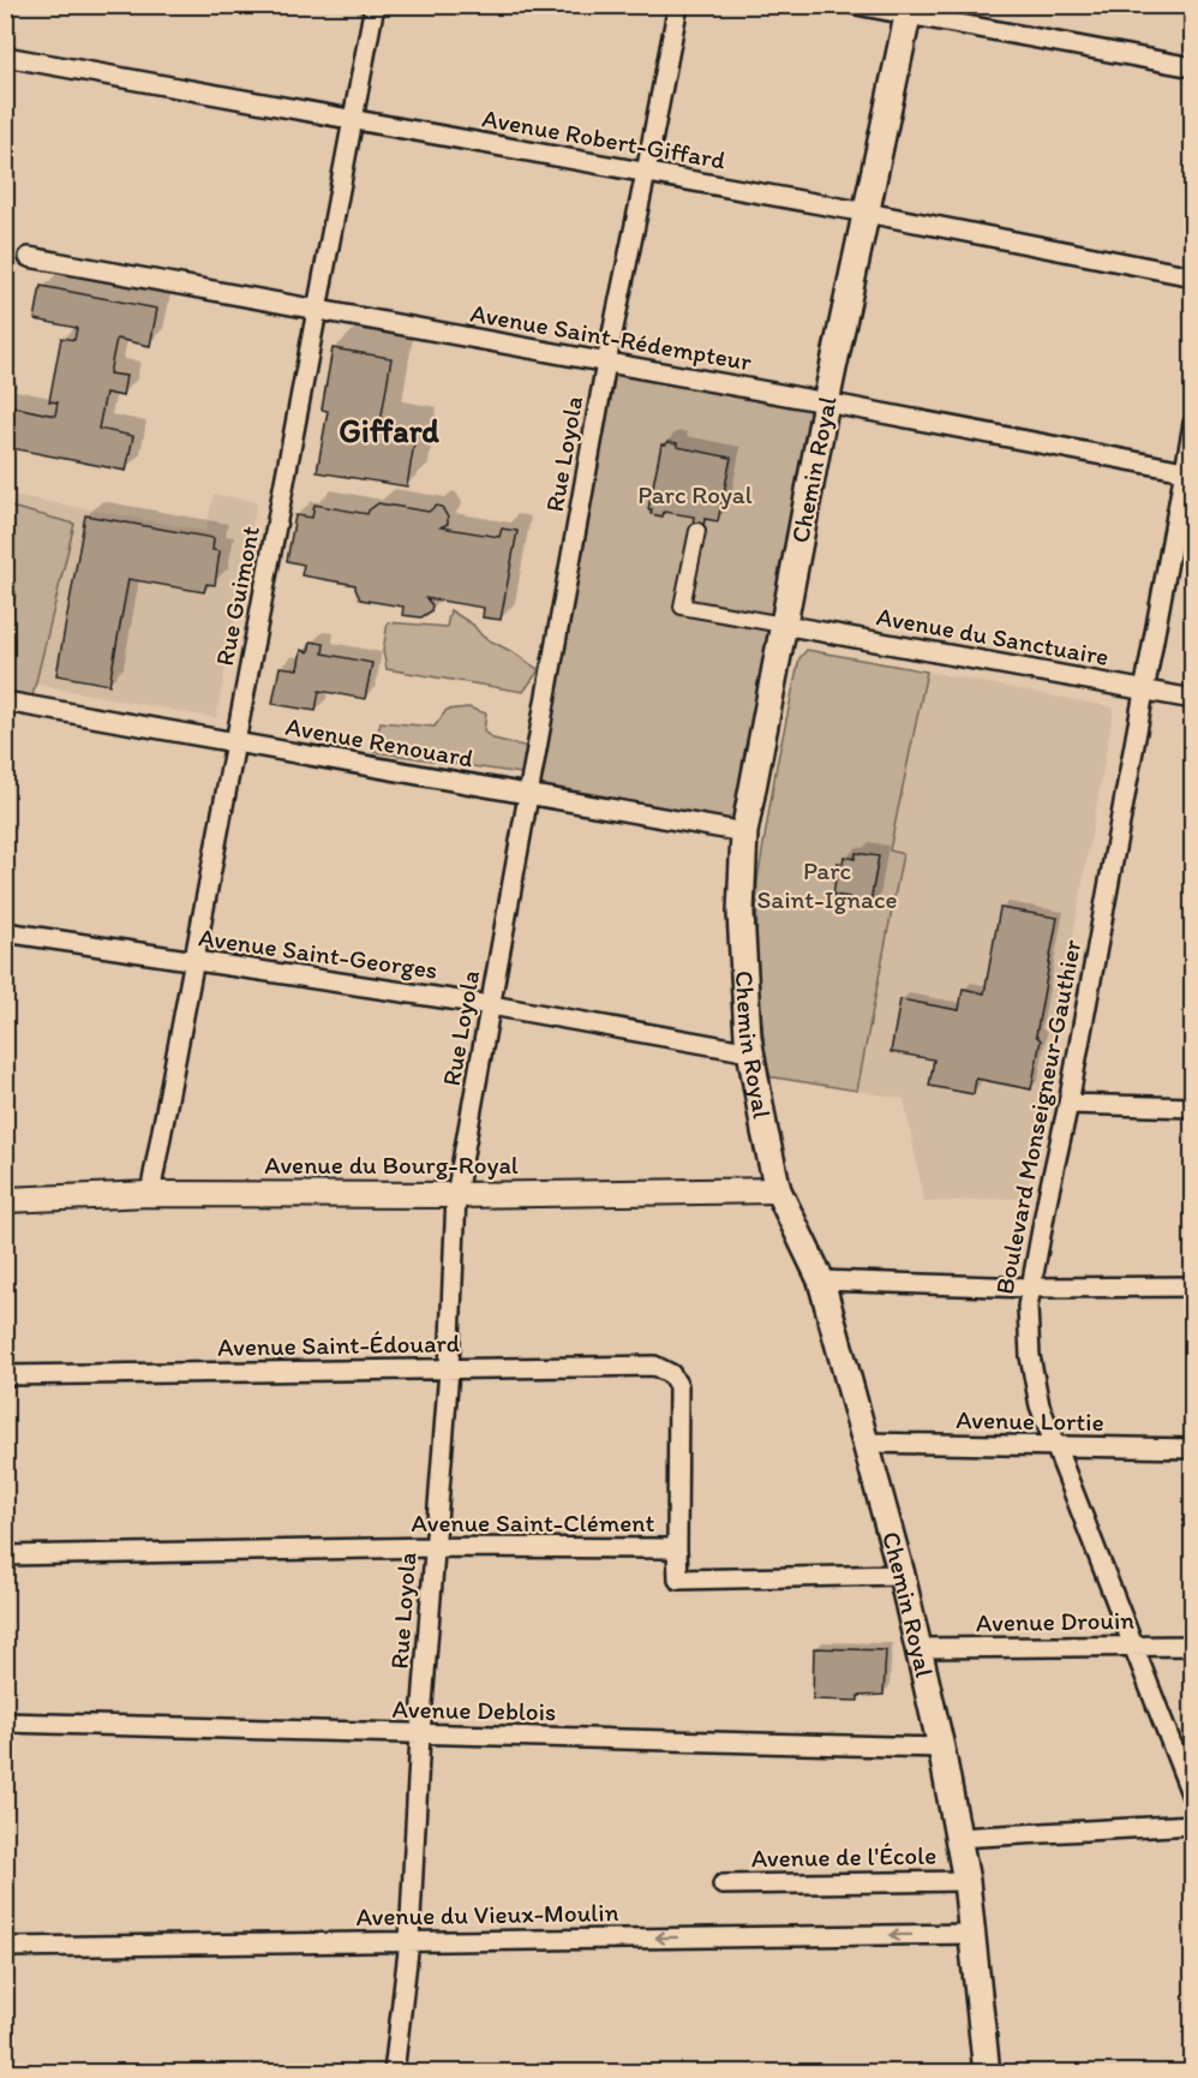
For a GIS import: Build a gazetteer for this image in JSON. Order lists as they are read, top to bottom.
{
  "streets": {
    "main road": ["Chemin Royal"],
    "street": [
      "Avenue Robert-Giffard",
      "Avenue Saint-Rédempteur",
      "Rue Loyola",
      "Rue Guimont",
      "Avenue du Sanctuaire",
      "Avenue Renouard",
      "Avenue Saint-Georges",
      "Boulevard Monseigneur-Gauthier",
      "Avenue du Bourg-Royal",
      "Avenue Saint-Édouard",
      "Avenue Lortie",
      "Avenue Saint-Clément",
      "Avenue Drouin",
      "Avenue Deblois",
      "Avenue de l'École",
      "Avenue du Vieux-Moulin"
    ]
  },
  "crossings": [
    ["Avenue Robert-Giffard", "Rue Loyola"],
    ["Avenue Robert-Giffard", "Chemin Royal"],
    ["Avenue Robert-Giffard", "Rue Guimont"],
    ["Avenue Saint-Rédempteur", "Rue Loyola"],
    ["Avenue Saint-Rédempteur", "Chemin Royal"],
    ["Avenue Saint-Rédempteur", "Rue Guimont"],
    ["Avenue Saint-Rédempteur", "Boulevard Monseigneur-Gauthier"],
    ["Rue Loyola", "Avenue Renouard"],
    ["Rue Loyola", "Avenue Saint-Georges"],
    ["Rue Loyola", "Avenue du Bourg-Royal"],
    ["Rue Loyola", "Avenue Saint-Édouard"],
    ["Rue Loyola", "Avenue Saint-Clément"],
    ["Rue Loyola", "Avenue Deblois"],
    ["Rue Loyola", "Avenue du Vieux-Moulin"],
    ["Chemin Royal", "Avenue du Sanctuaire"],
    ["Chemin Royal", "Avenue Renouard"],
    ["Chemin Royal", "Avenue Saint-Georges"],
    ["Chemin Royal", "Avenue du Bourg-Royal"],
    ["Chemin Royal", "Avenue Lortie"],
    ["Chemin Royal", "Avenue Saint-Clément"],
    ["Chemin Royal", "Avenue Drouin"],
    ["Chemin Royal", "Avenue Deblois"],
    ["Chemin Royal", "Avenue de l'École"],
    ["Chemin Royal", "Avenue du Vieux-Moulin"],
    ["Rue Guimont", "Avenue Renouard"],
    ["Rue Guimont", "Avenue Saint-Georges"],
    ["Rue Guimont", "Avenue du Bourg-Royal"],
    ["Avenue du Sanctuaire", "Boulevard Monseigneur-Gauthier"],
    ["Boulevard Monseigneur-Gauthier", "Avenue Lortie"],
    ["Boulevard Monseigneur-Gauthier", "Avenue Drouin"],
    ["Avenue Saint-Édouard", "Avenue Saint-Clément"]
  ],
  "one_way": ["Avenue du Vieux-Moulin"],
  "districts": ["Giffard"],
  "parks": ["Parc Royal", "Parc Saint-Ignace"]
}
